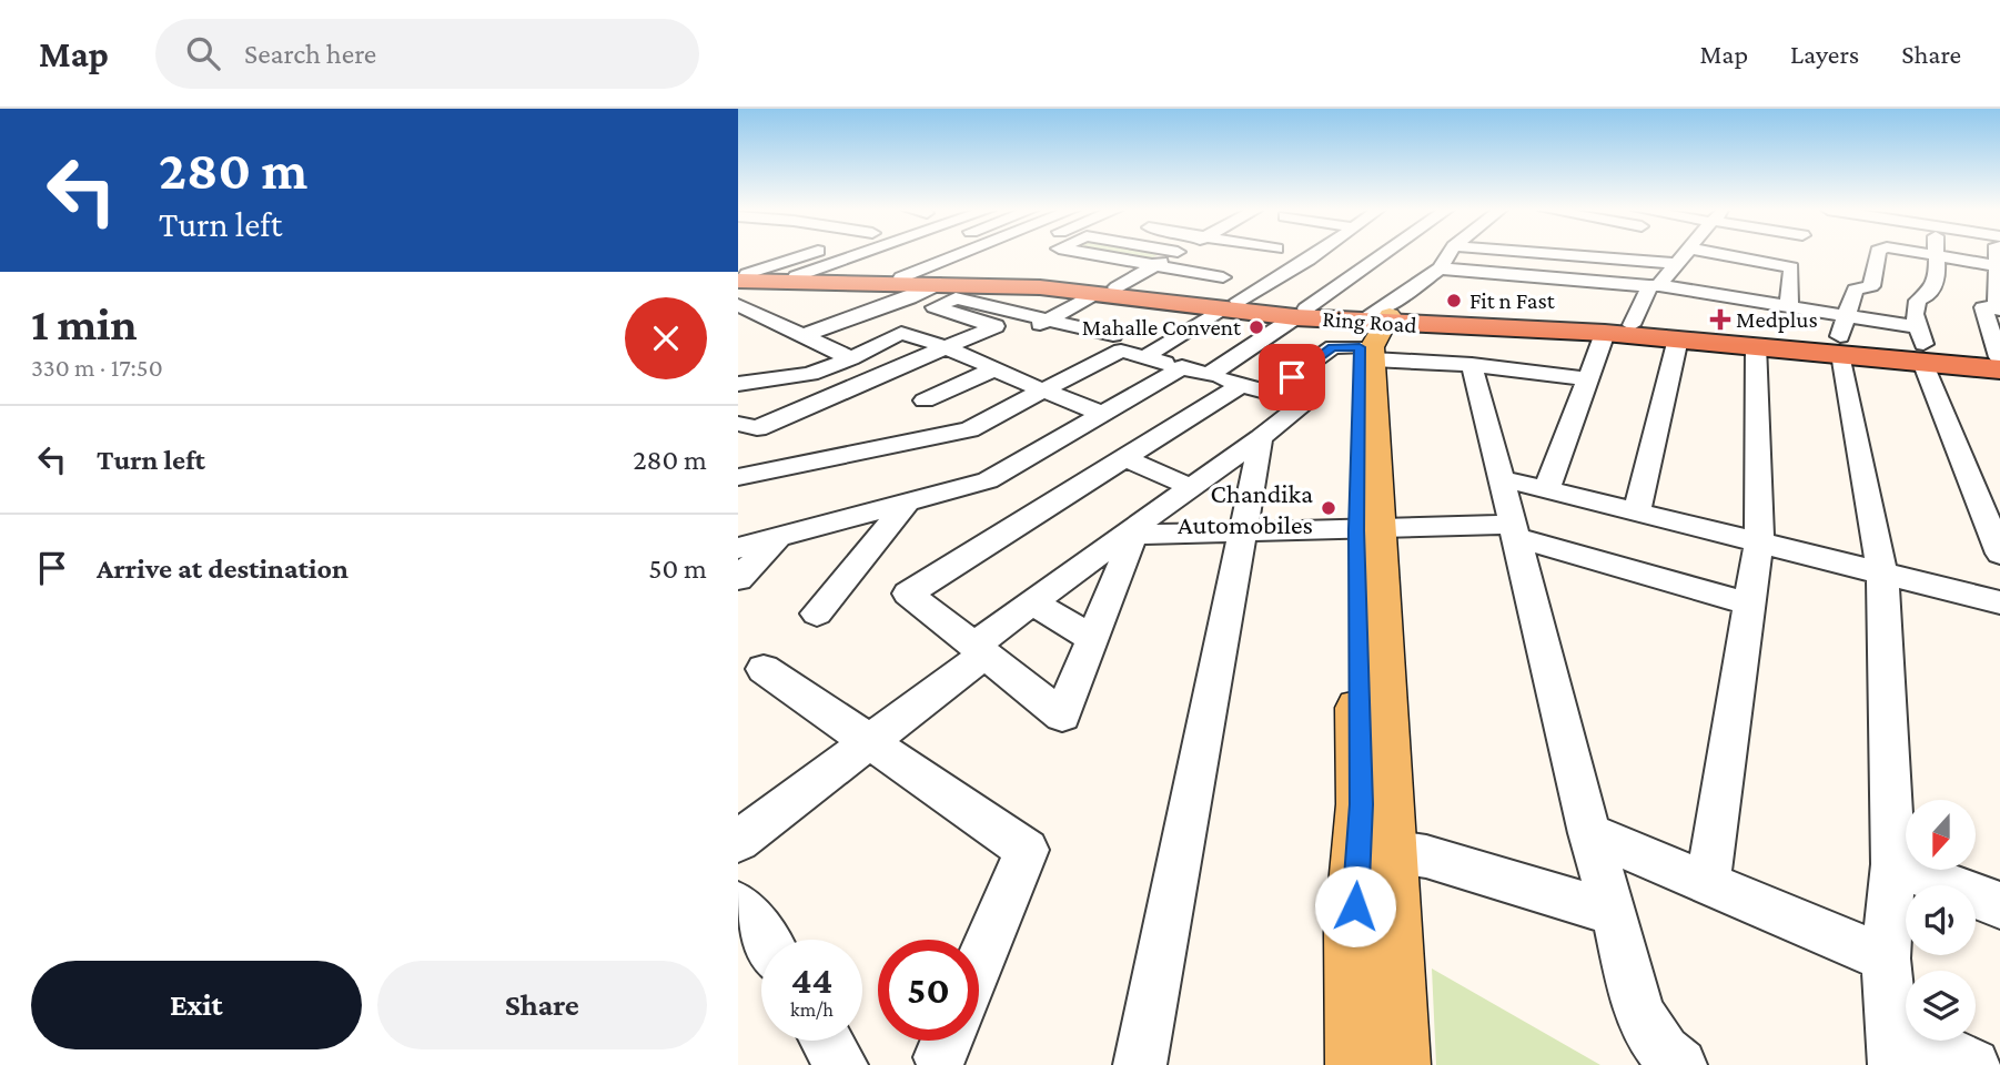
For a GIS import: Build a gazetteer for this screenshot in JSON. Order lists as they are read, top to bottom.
{
  "streets": {
    "highway": ["Ring Road"]
  },
  "places": {
    "other": ["Fit n Fast", "Mahalle Convent", "Chandika Automobiles"],
    "health": ["Medplus"]
  },
  "north": "bottom",
  "page": {
    "header": "Map",
    "search": "Search here",
    "nav": ["Map", "Layers", "Share"],
    "turn": ["280 m", "Turn left"],
    "heading": ["1 min", "330 m · 17:50"],
    "list": [
      {
        "name": "Turn left",
        "value": "280 m"
      },
      {
        "name": "Arrive at destination",
        "value": "50 m"
      }
    ],
    "speed": "44 km/h",
    "limit": "50",
    "buttons": ["Exit", "Share"]
  }
}
